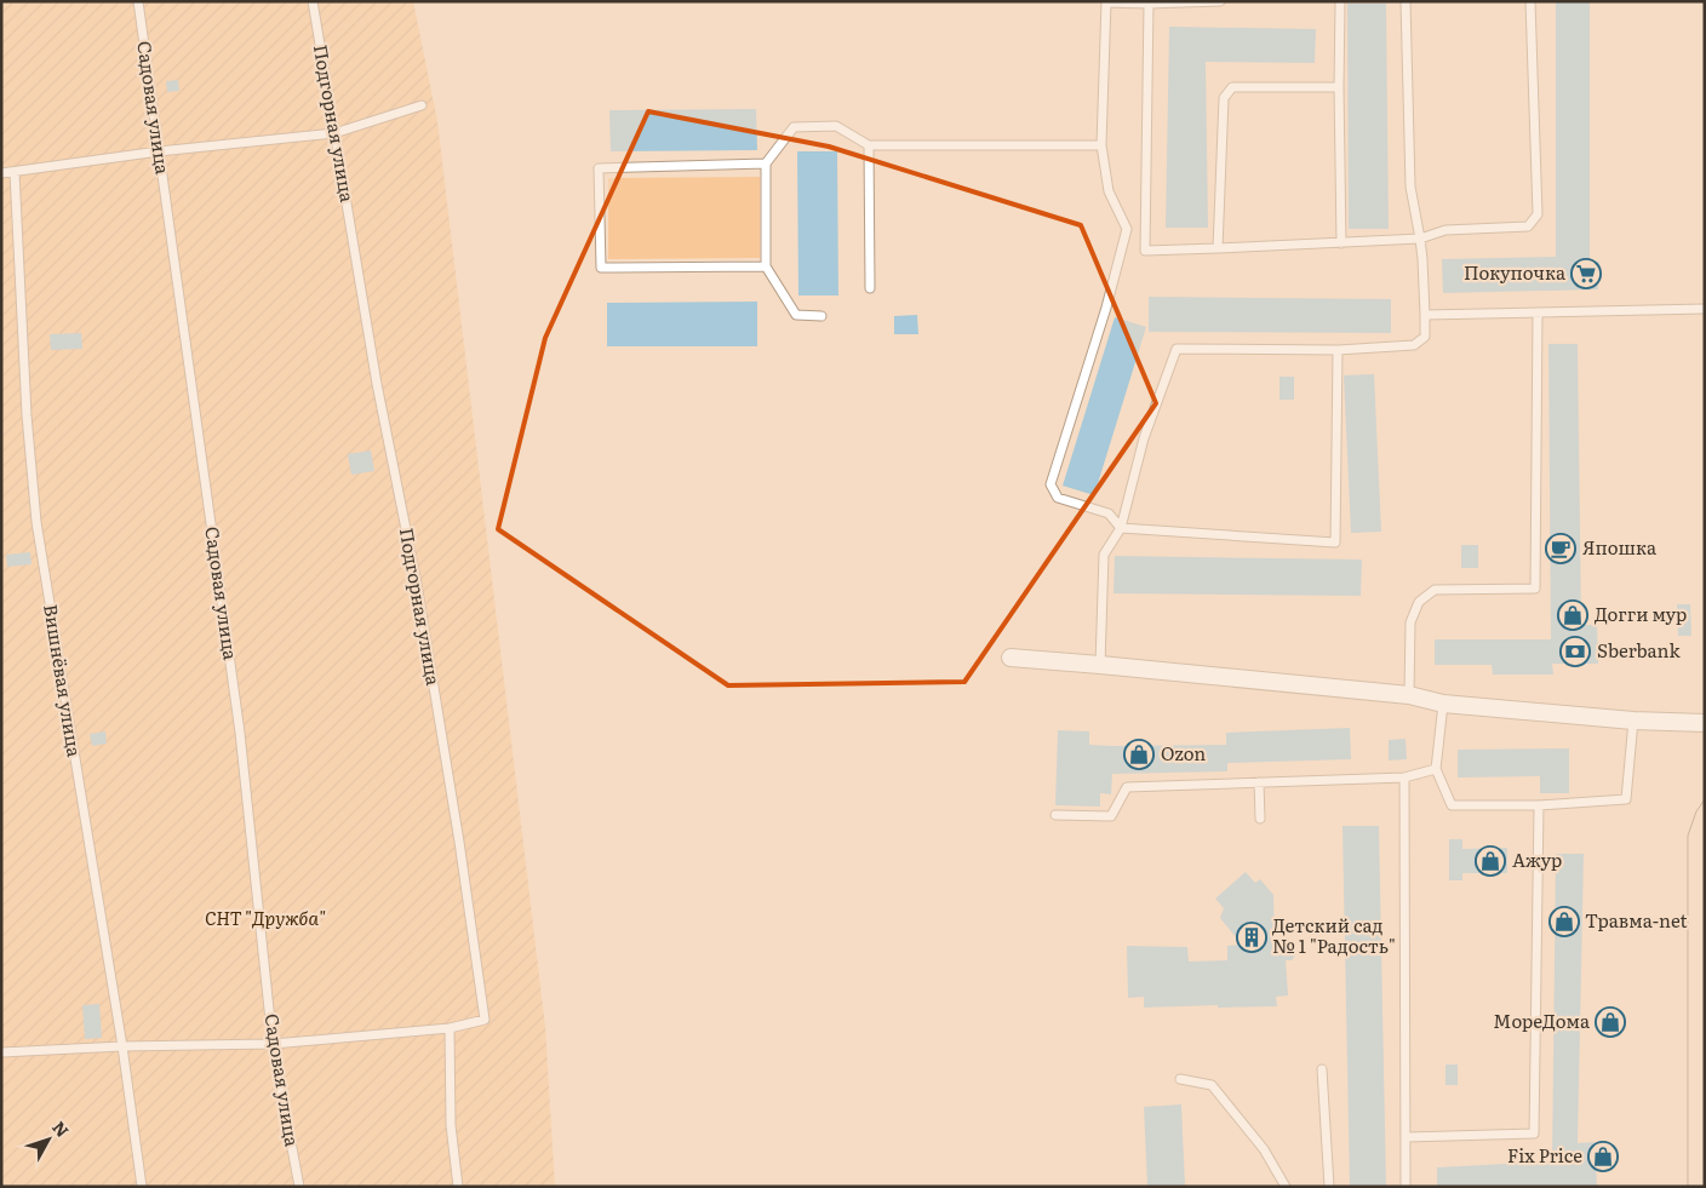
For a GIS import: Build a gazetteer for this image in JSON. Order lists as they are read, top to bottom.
{
  "streets": {
    "lane": ["Садовая улица", "Подгорная улица", "Вишнёвая улица"]
  },
  "parks": ["СНТ \"Дружба\""],
  "places": {
    "supermarket": ["Покупочка"],
    "cafe": ["Япошка"],
    "shop": [
      "Догги мур",
      "Ozon",
      "Ажур",
      "Травма-net",
      "МореДома",
      "Fix Price"
    ],
    "bank": ["Sberbank"],
    "building": ["Детский сад № 1 \"Радость\""]
  },
  "north": "top right"
}
